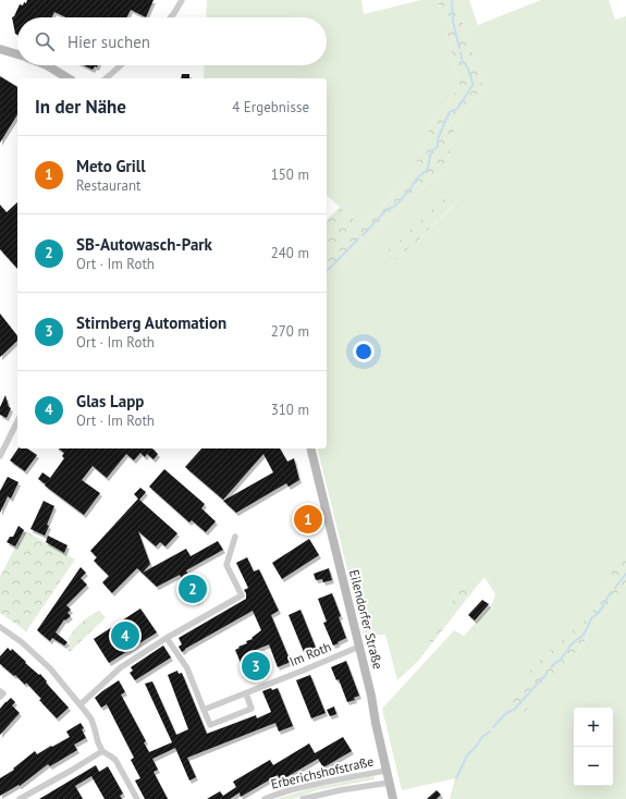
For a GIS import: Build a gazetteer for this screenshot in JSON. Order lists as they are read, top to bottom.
{
  "streets": {
    "street": ["Eilendorfer Straße", "Im Roth", "Erberichshofstraße"]
  },
  "crossings": [
    ["Eilendorfer Straße", "Im Roth"],
    ["Eilendorfer Straße", "Erberichshofstraße"]
  ],
  "page": {
    "search": "Hier suchen",
    "heading": ["In der Nähe", "4 Ergebnisse"],
    "list": [
      {
        "mark": "1",
        "name": "Meto Grill",
        "note": "Restaurant",
        "value": "150 m"
      },
      {
        "mark": "2",
        "name": "SB-Autowasch-Park",
        "note": "Ort · Im Roth",
        "value": "240 m"
      },
      {
        "mark": "3",
        "name": "Stirnberg Automation",
        "note": "Ort · Im Roth",
        "value": "270 m"
      },
      {
        "mark": "4",
        "name": "Glas Lapp",
        "note": "Ort · Im Roth",
        "value": "310 m"
      }
    ],
    "pins": [
      "1",
      "2",
      "4",
      "3"
    ],
    "map_buttons": ["+", "−"]
  }
}
